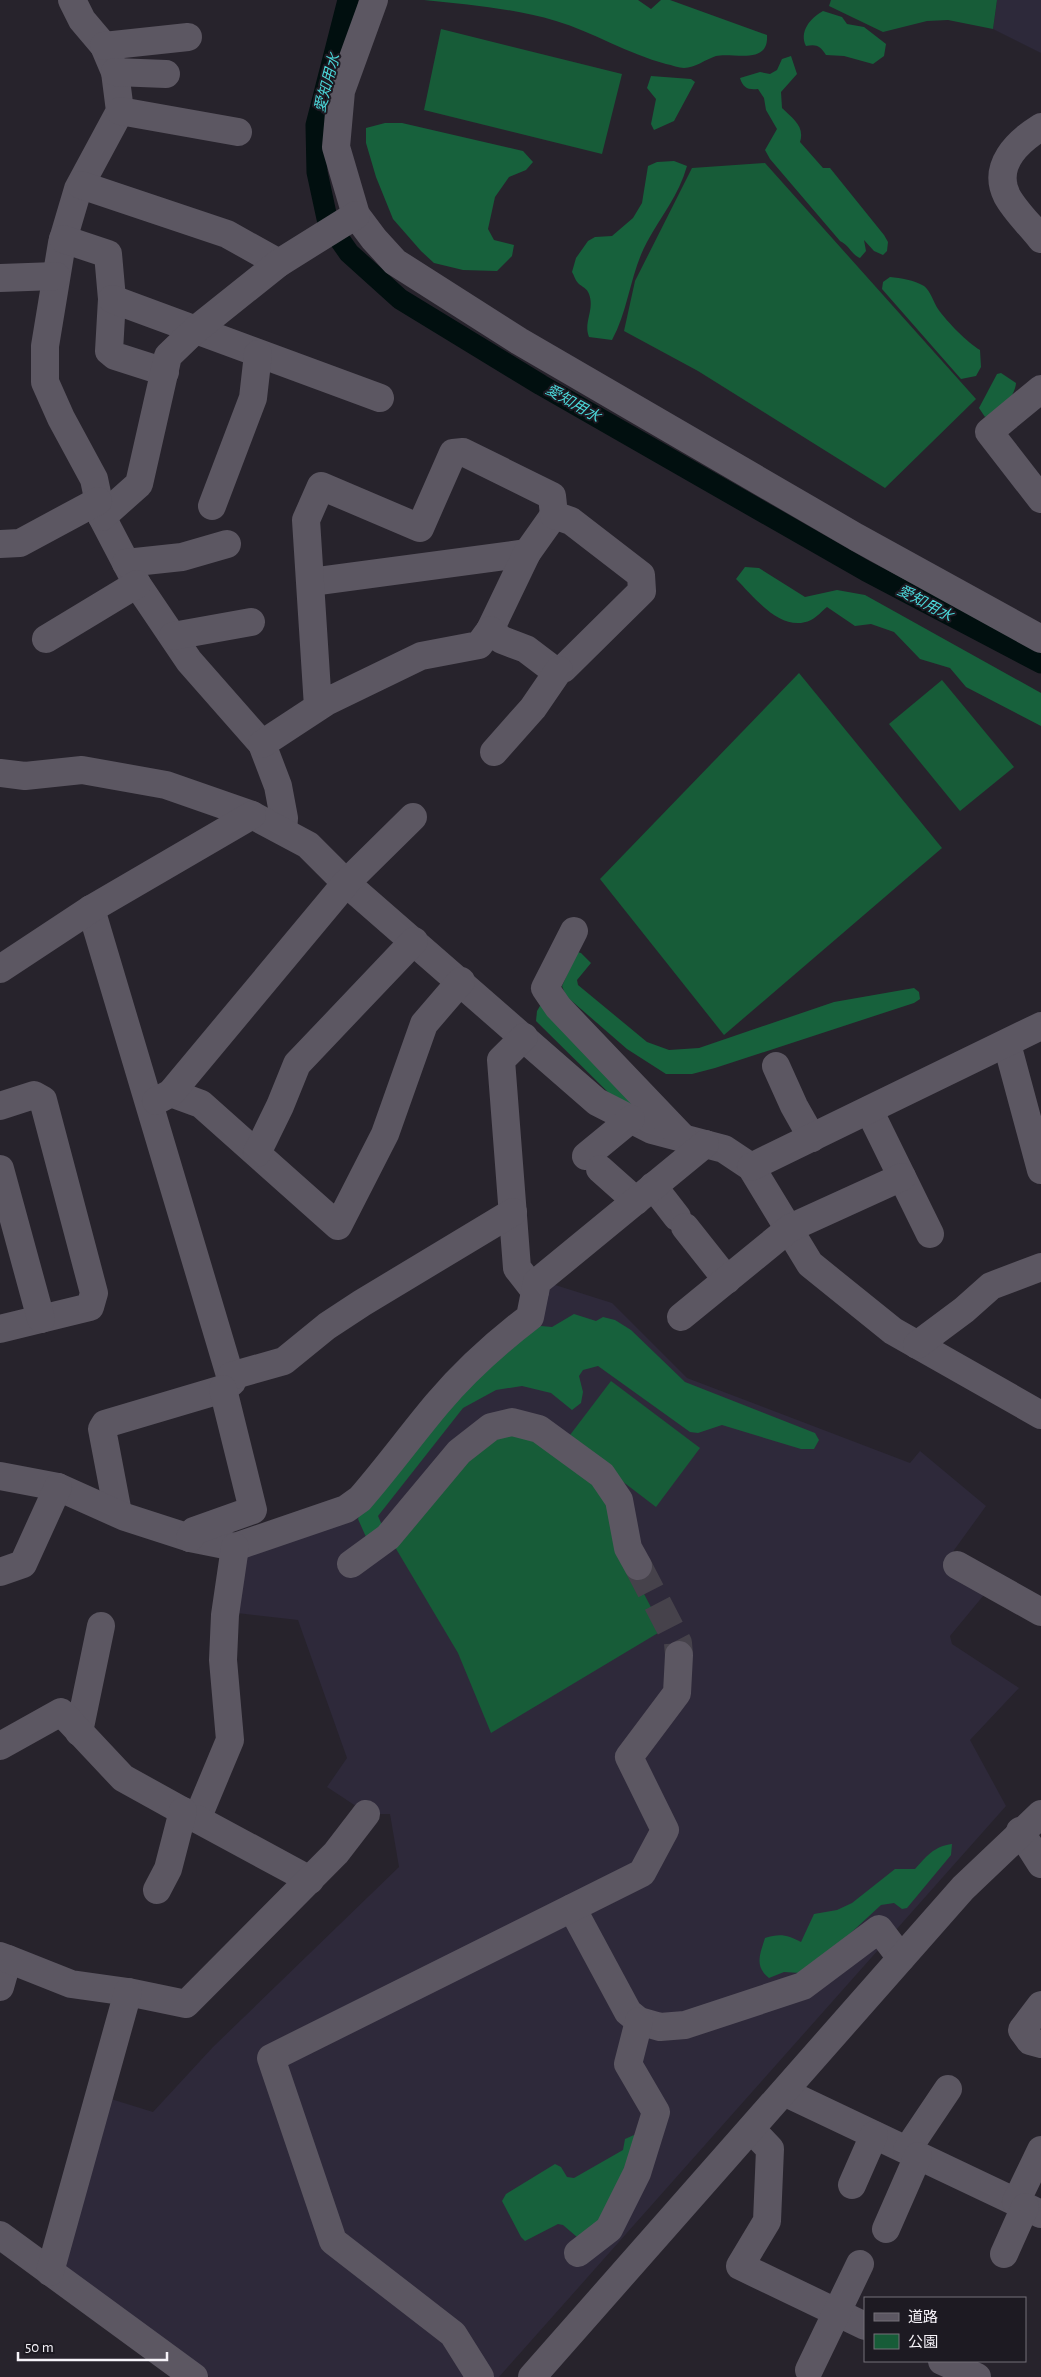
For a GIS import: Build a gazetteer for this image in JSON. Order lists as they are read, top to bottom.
{
  "water": ["愛知用水"],
  "legend": ["道路", "公園"],
  "scale_bar": "50 m"
}
